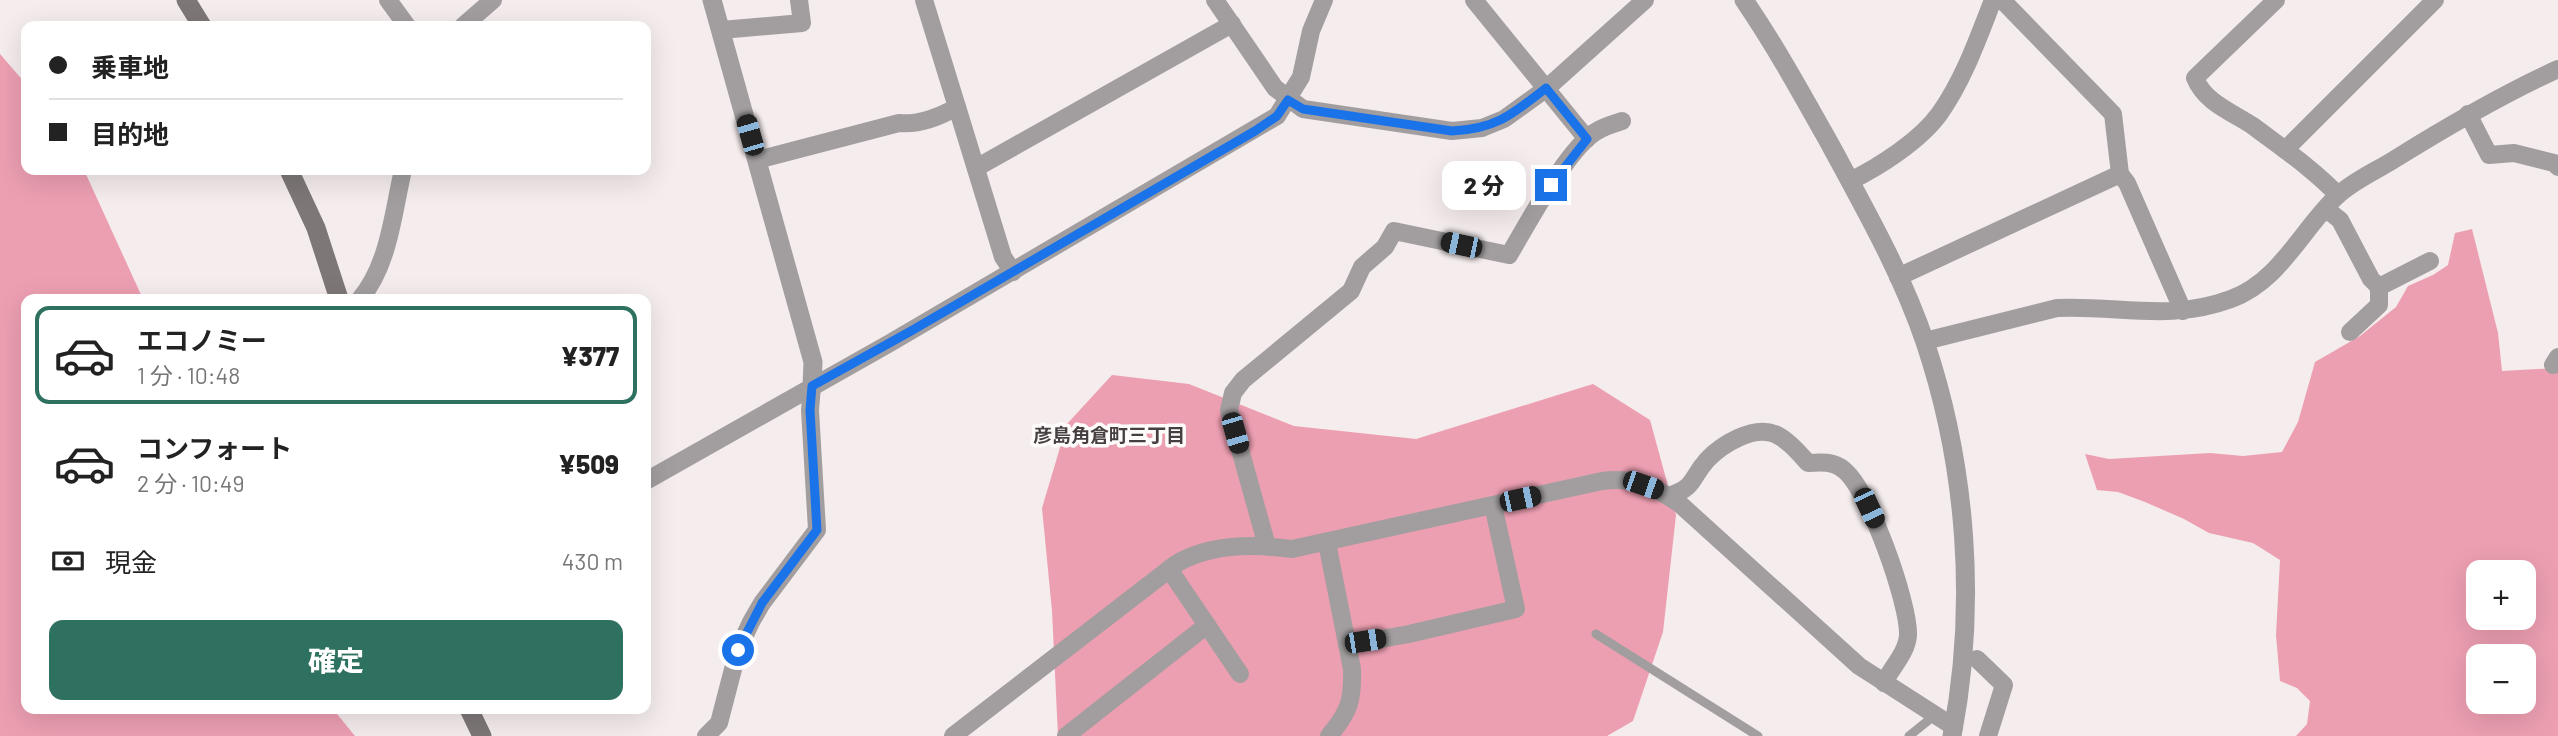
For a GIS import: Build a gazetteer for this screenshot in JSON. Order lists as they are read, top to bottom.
{
  "districts": ["彦島角倉町三丁目"],
  "page": {
    "banner": ["乗車地", "目的地"],
    "bubble": "2 分",
    "list": [
      {
        "name": "エコノミー",
        "note": "1 分 · 10:48",
        "value": "¥377"
      },
      {
        "name": "コンフォート",
        "note": "2 分 · 10:49",
        "value": "¥509"
      }
    ],
    "pay": ["現金", "430 m"],
    "map_buttons": ["+", "−"],
    "buttons": "確定"
  }
}
